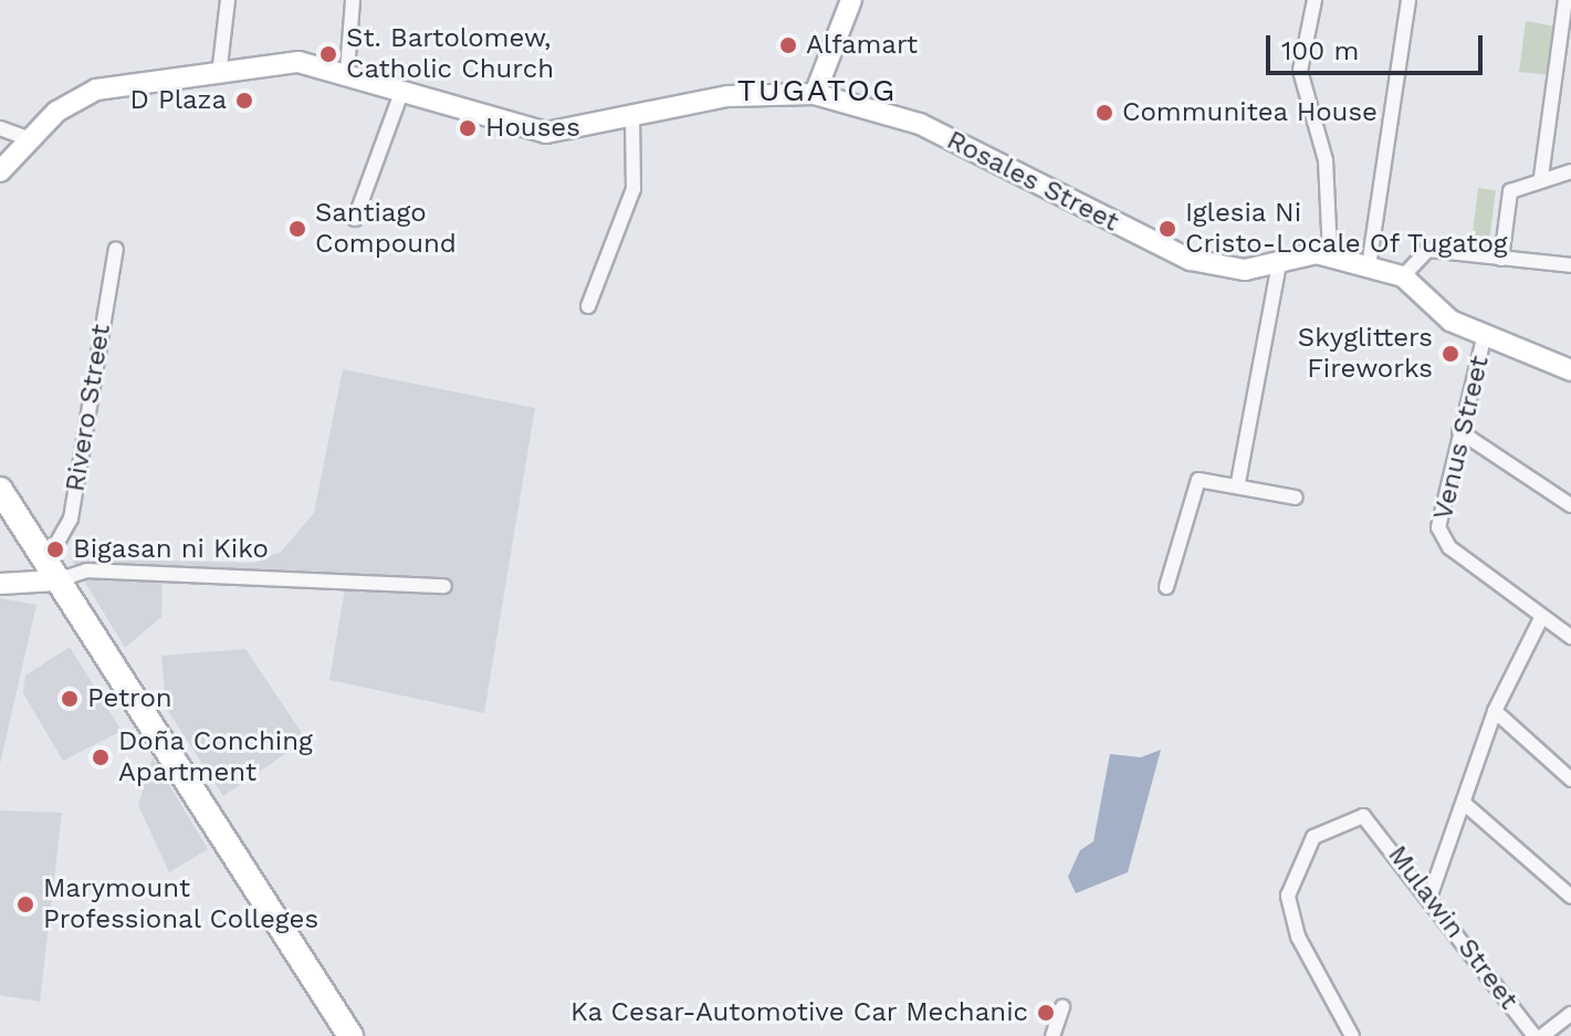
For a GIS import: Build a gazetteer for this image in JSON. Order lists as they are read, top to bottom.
{
  "streets": {
    "street": [
      "Rosales Street",
      "Rivero Street",
      "Venus Street",
      "Mulawin Street"
    ]
  },
  "districts": ["TUGATOG"],
  "places": [
    "Alfamart",
    "St. Bartolomew, Catholic Church",
    "D Plaza",
    "Communitea House",
    "Houses",
    "Santiago Compound",
    "Iglesia Ni Cristo-Locale Of Tugatog",
    "Skyglitters Fireworks",
    "Bigasan ni Kiko",
    "Petron",
    "Doña Conching Apartment",
    "Marymount Professional Colleges",
    "Ka Cesar-Automotive Car Mechanic"
  ],
  "scale_bar": "100 m"
}
